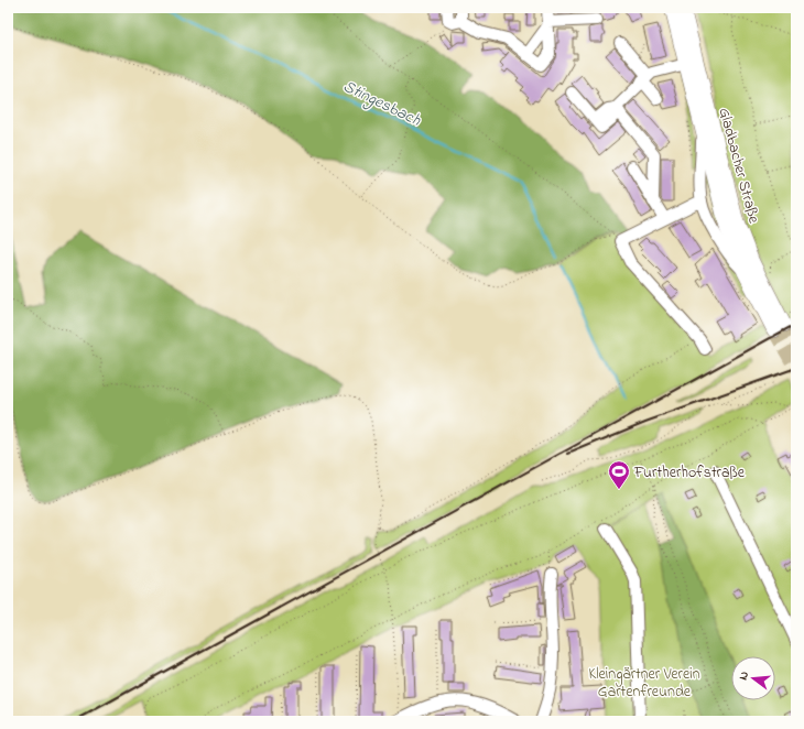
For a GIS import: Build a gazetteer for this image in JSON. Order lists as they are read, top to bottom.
{
  "streets": {
    "main road": ["Gladbacher Straße"]
  },
  "water": ["Stingesbach"],
  "parks": ["Kleingärtner Verein Gartenfreunde"],
  "places": {
    "sports": ["Furtherhofstraße"]
  },
  "north": "left"
}
